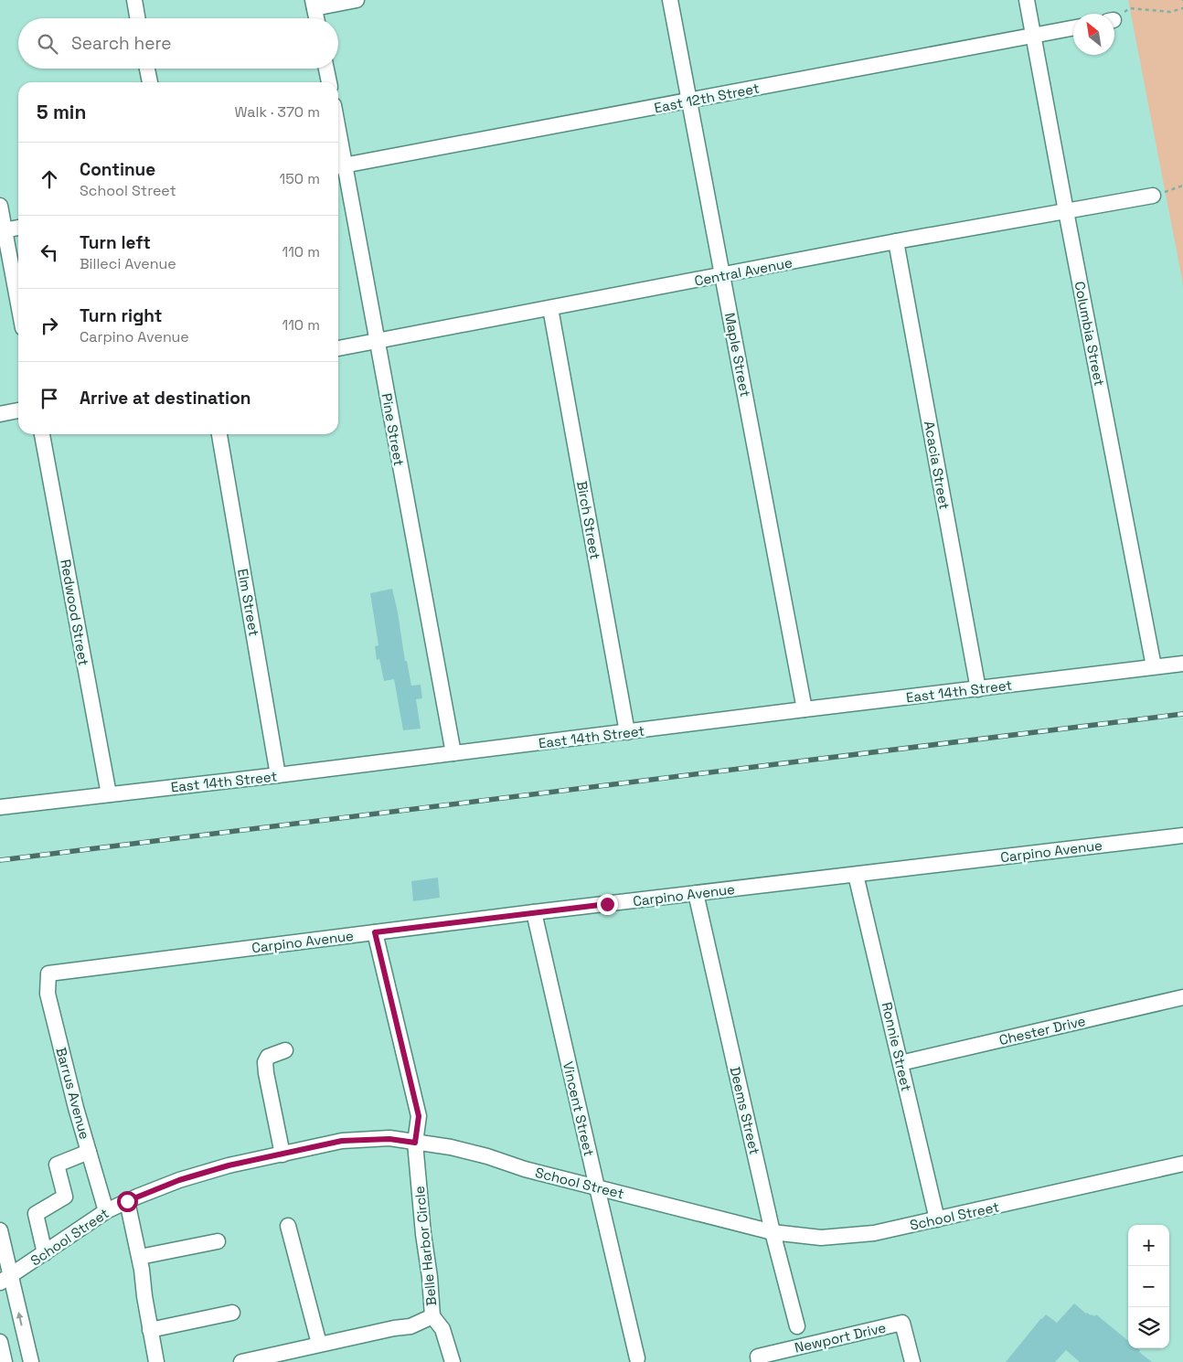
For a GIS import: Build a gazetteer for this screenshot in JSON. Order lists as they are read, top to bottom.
{
  "streets": {
    "street": [
      "East 12th Street",
      "Central Avenue",
      "Columbia Street",
      "Maple Street",
      "Pine Street",
      "Acacia Street",
      "Birch Street",
      "Elm Street",
      "Redwood Street",
      "East 14th Street",
      "Carpino Avenue",
      "Chester Drive",
      "Ronnie Street",
      "Barrus Avenue",
      "Vincent Street",
      "Deems Street",
      "School Street",
      "Belle Harbor Circle",
      "Newport Drive"
    ]
  },
  "crossings": [
    ["East 12th Street", "Columbia Street"],
    ["East 12th Street", "Maple Street"],
    ["East 12th Street", "Pine Street"],
    ["Central Avenue", "Columbia Street"],
    ["Central Avenue", "Maple Street"],
    ["Central Avenue", "Pine Street"],
    ["Central Avenue", "Acacia Street"],
    ["Central Avenue", "Birch Street"],
    ["Columbia Street", "East 14th Street"],
    ["Maple Street", "East 14th Street"],
    ["Pine Street", "East 14th Street"],
    ["Acacia Street", "East 14th Street"],
    ["Birch Street", "East 14th Street"],
    ["Elm Street", "East 14th Street"],
    ["Redwood Street", "East 14th Street"],
    ["Carpino Avenue", "Ronnie Street"],
    ["Carpino Avenue", "Barrus Avenue"],
    ["Carpino Avenue", "Vincent Street"],
    ["Carpino Avenue", "Deems Street"],
    ["Carpino Avenue", "Belle Harbor Circle"],
    ["Chester Drive", "Ronnie Street"],
    ["Ronnie Street", "School Street"],
    ["Barrus Avenue", "School Street"],
    ["Vincent Street", "School Street"],
    ["Deems Street", "School Street"],
    ["School Street", "Belle Harbor Circle"]
  ],
  "north": "top left",
  "page": {
    "search": "Search here",
    "heading": ["5 min", "Walk · 370 m"],
    "list": [
      ["Continue", "School Street", "150 m"],
      ["Turn left", "Billeci Avenue", "110 m"],
      ["Turn right", "Carpino Avenue", "110 m"],
      "Arrive at destination"
    ],
    "map_buttons": ["+", "−"]
  }
}
